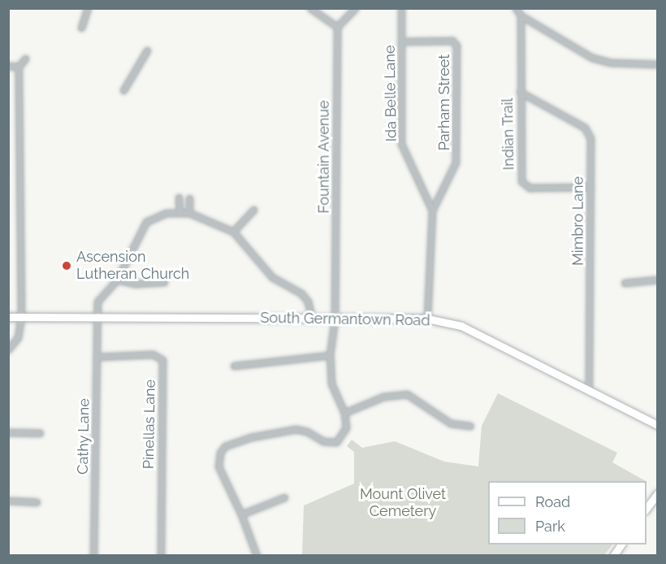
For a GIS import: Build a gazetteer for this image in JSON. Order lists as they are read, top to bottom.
{
  "streets": {
    "main road": ["South Germantown Road"],
    "street": [
      "Ida Belle Lane",
      "Parham Street",
      "Indian Trail",
      "Fountain Avenue",
      "Mimbro Lane",
      "Pinellas Lane",
      "Cathy Lane"
    ]
  },
  "crossings": [
    ["Ida Belle Lane", "Parham Street"],
    ["Ida Belle Lane", "South Germantown Road"],
    ["Indian Trail", "Mimbro Lane"],
    ["Fountain Avenue", "South Germantown Road"],
    ["Mimbro Lane", "South Germantown Road"],
    ["South Germantown Road", "Cathy Lane"],
    ["Pinellas Lane", "Cathy Lane"]
  ],
  "parks": ["Mount Olivet Cemetery"],
  "places": ["Ascension Lutheran Church"],
  "legend": ["Road", "Park"]
}
